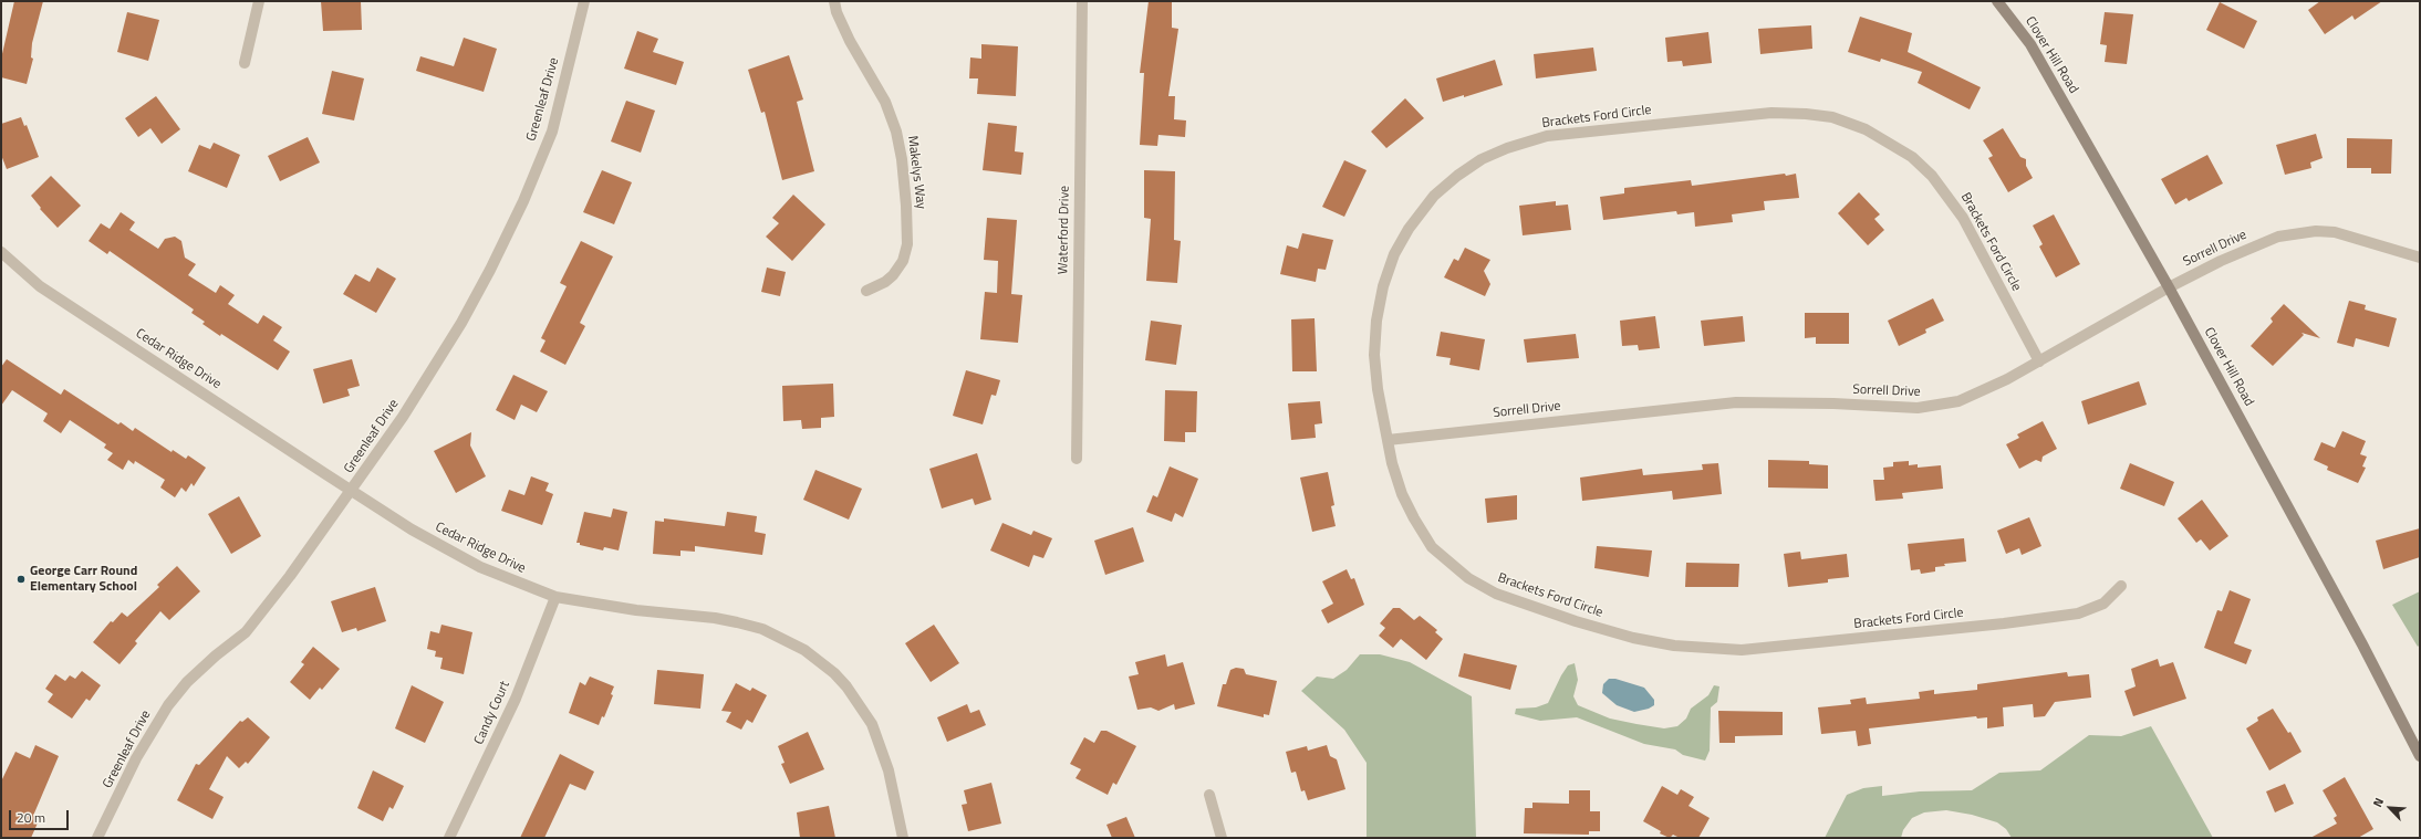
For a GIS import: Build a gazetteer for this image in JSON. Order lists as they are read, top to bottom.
{
  "streets": {
    "street": [
      "Clover Hill Road",
      "Greenleaf Drive",
      "Brackets Ford Circle",
      "Makelys Way",
      "Waterford Drive",
      "Sorrell Drive",
      "Cedar Ridge Drive",
      "Candy Court"
    ]
  },
  "crossings": [
    ["Clover Hill Road", "Sorrell Drive"],
    ["Greenleaf Drive", "Cedar Ridge Drive"],
    ["Brackets Ford Circle", "Sorrell Drive"],
    ["Cedar Ridge Drive", "Candy Court"]
  ],
  "places": ["George Carr Round Elementary School"],
  "scale_bar": "20 m",
  "north": "top left"
}
